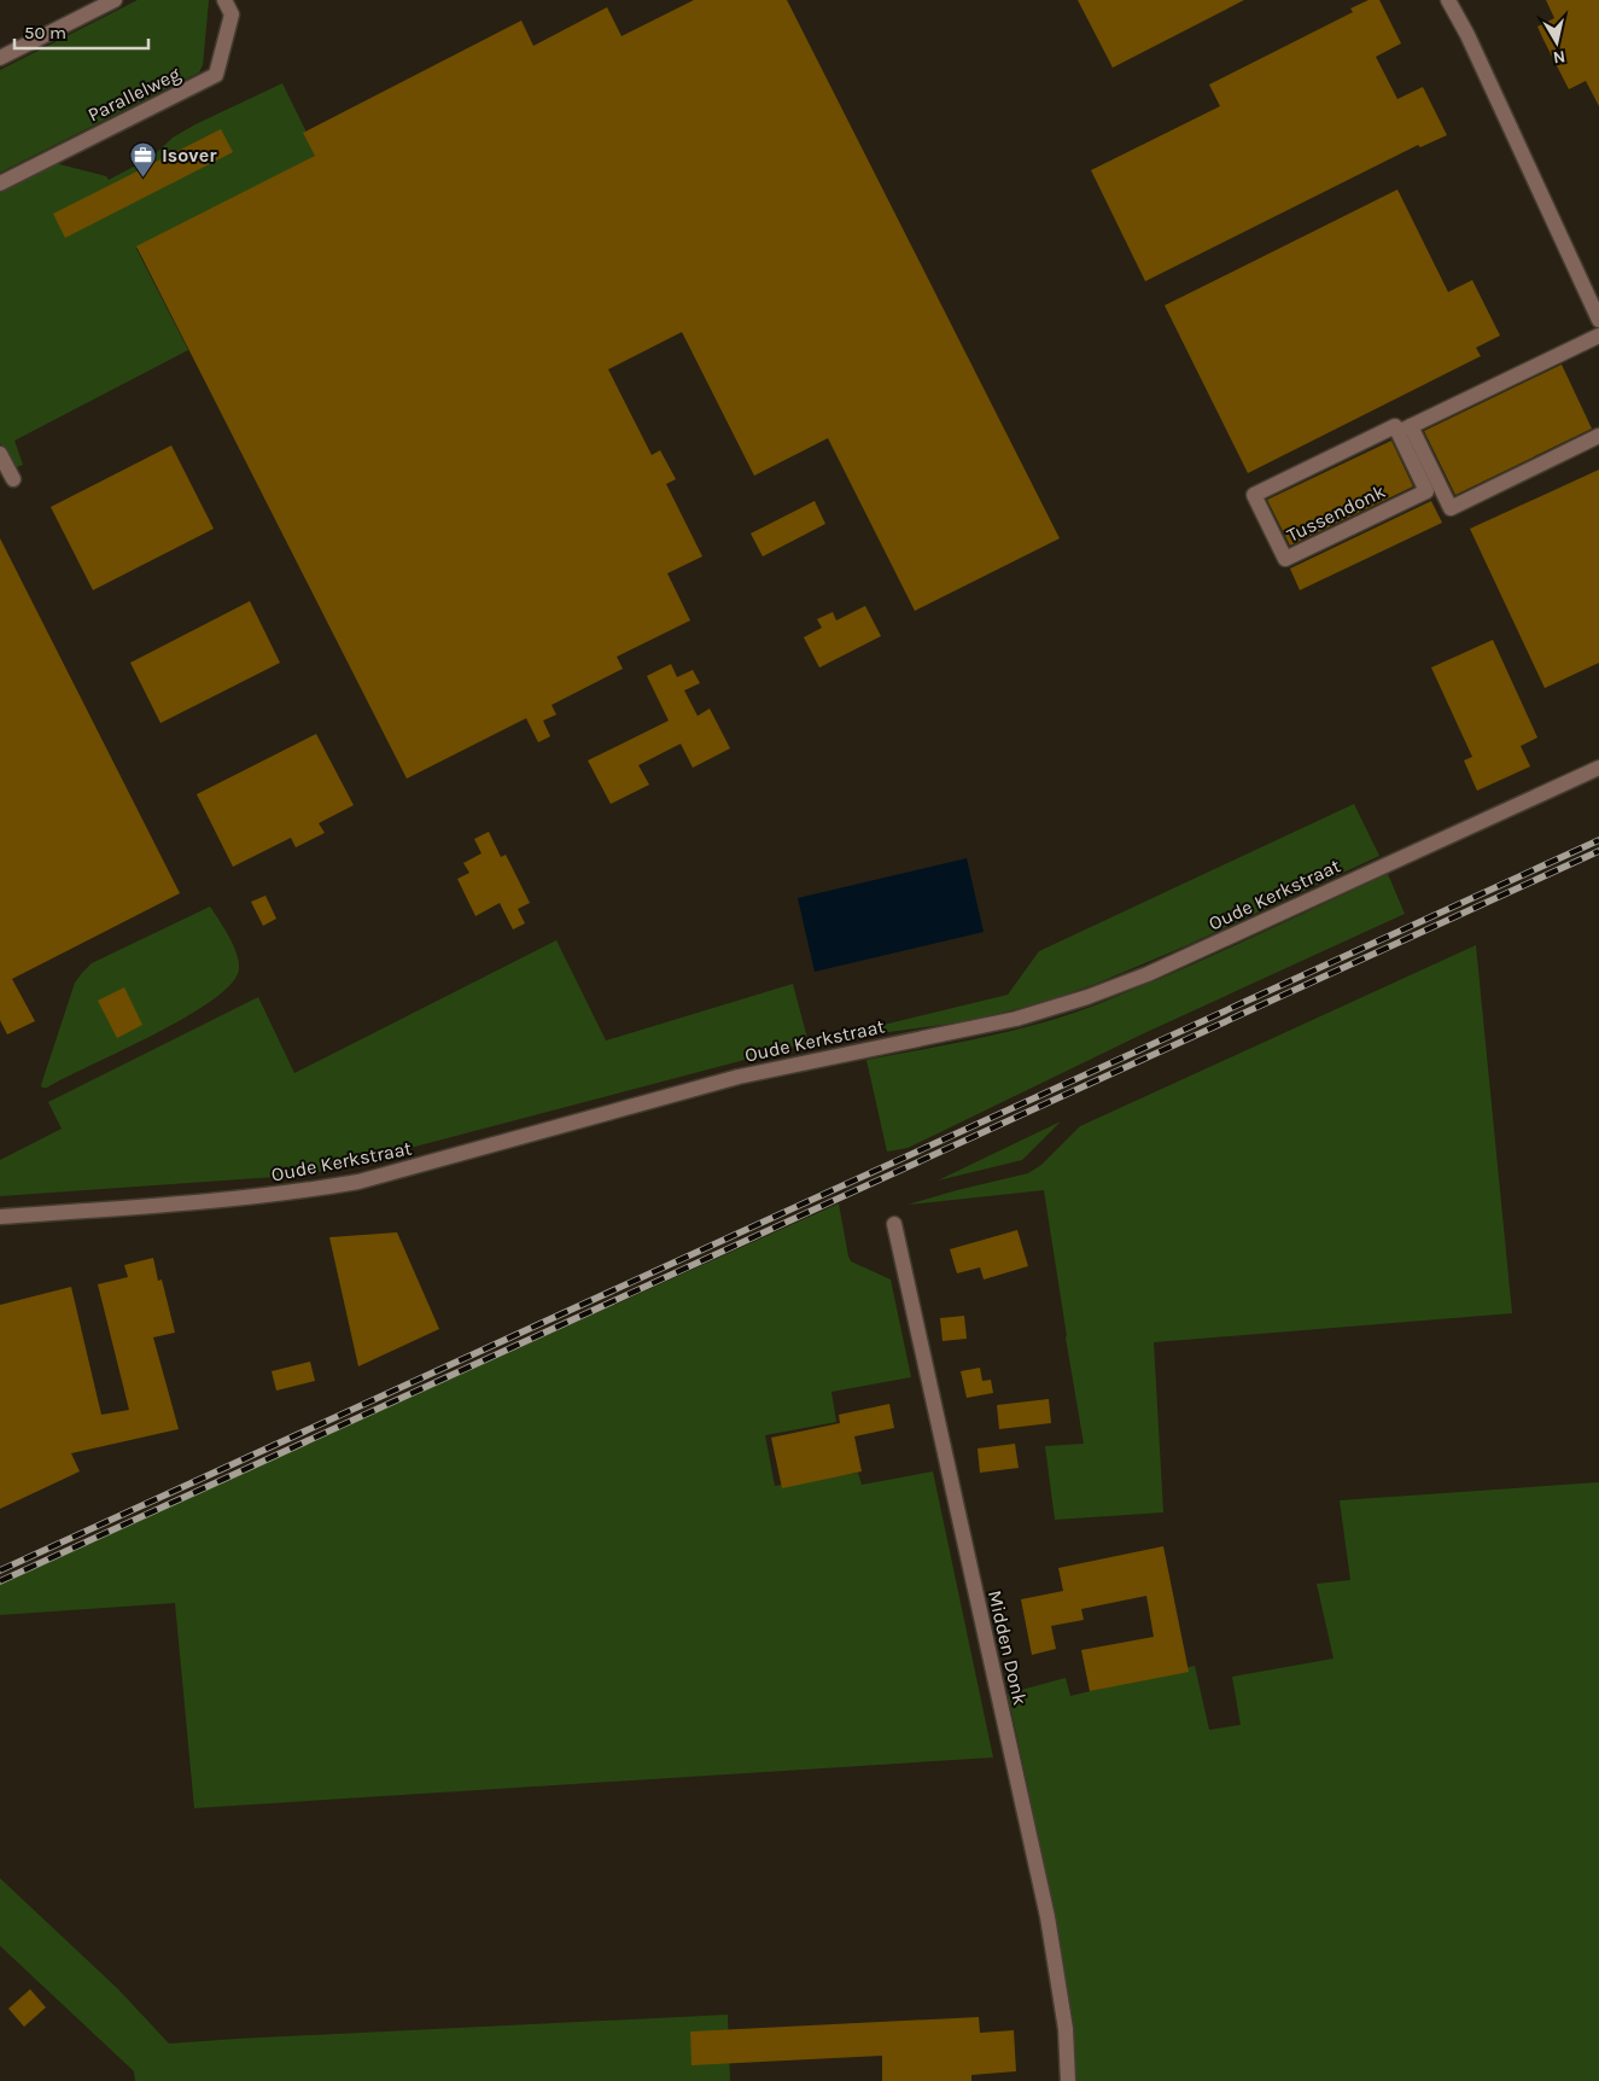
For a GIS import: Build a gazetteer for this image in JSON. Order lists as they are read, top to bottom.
{
  "streets": {
    "street": [
      "Parallelweg",
      "Tussendonk",
      "Oude Kerkstraat",
      "Midden Donk"
    ]
  },
  "places": {
    "office": ["Isover"]
  },
  "scale_bar": "50 m",
  "north": "bottom"
}
